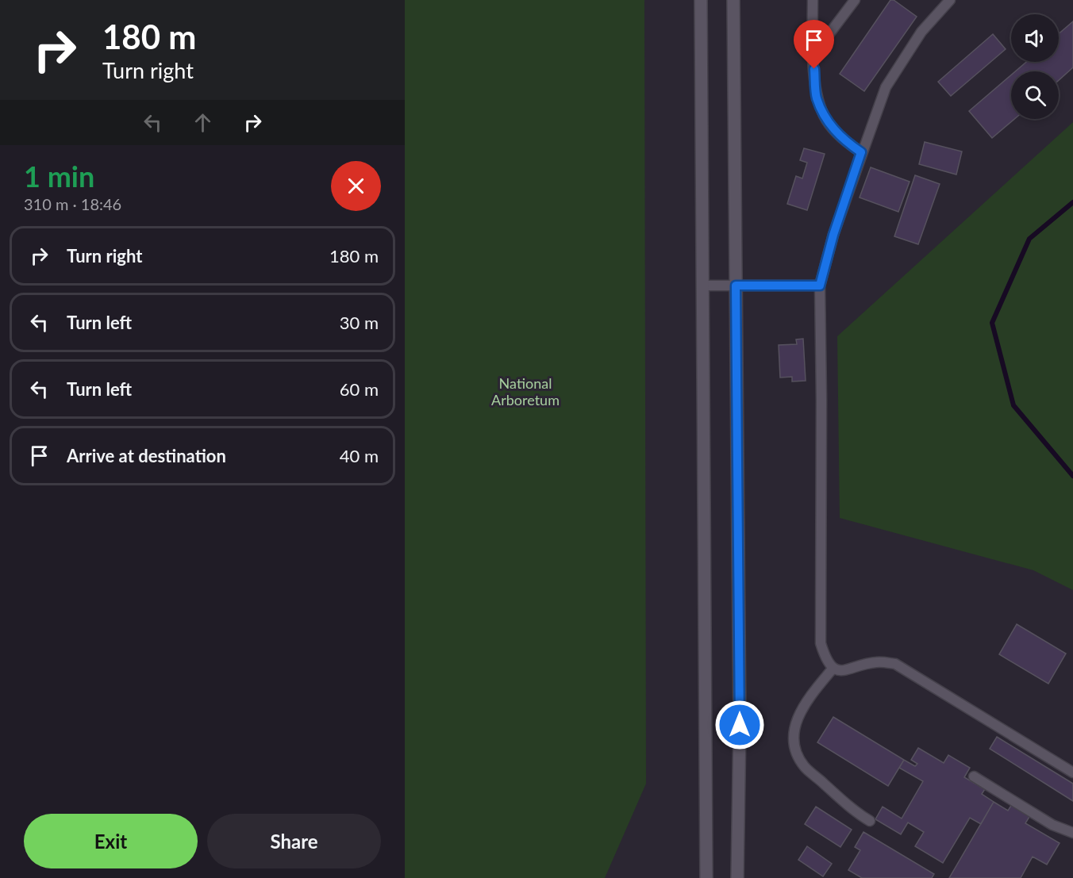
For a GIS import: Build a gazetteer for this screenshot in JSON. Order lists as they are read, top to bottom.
{
  "parks": ["National Arboretum"],
  "page": {
    "turn": ["180 m", "Turn right"],
    "heading": ["1 min", "310 m · 18:46"],
    "list": [
      {
        "name": "Turn right",
        "value": "180 m"
      },
      {
        "name": "Turn left",
        "value": "30 m"
      },
      {
        "name": "Turn left",
        "value": "60 m"
      },
      {
        "name": "Arrive at destination",
        "value": "40 m"
      }
    ],
    "buttons": ["Exit", "Share"]
  }
}
